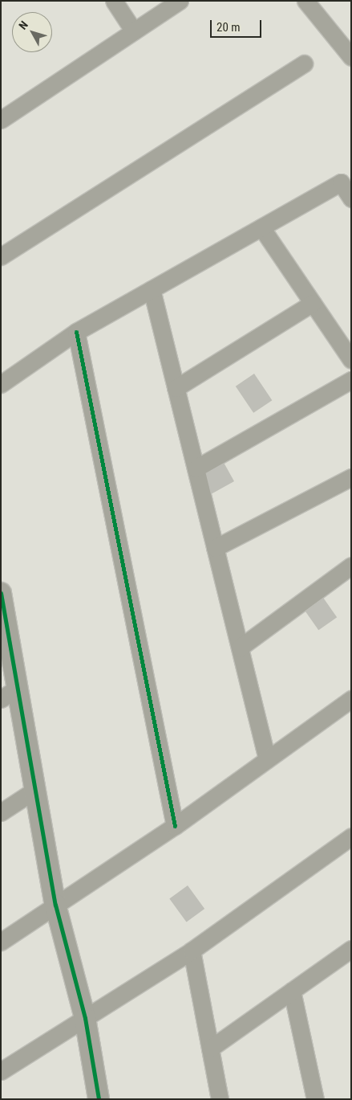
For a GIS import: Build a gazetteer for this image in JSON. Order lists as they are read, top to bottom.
{
  "scale_bar": "20 m",
  "north": "top left"
}
